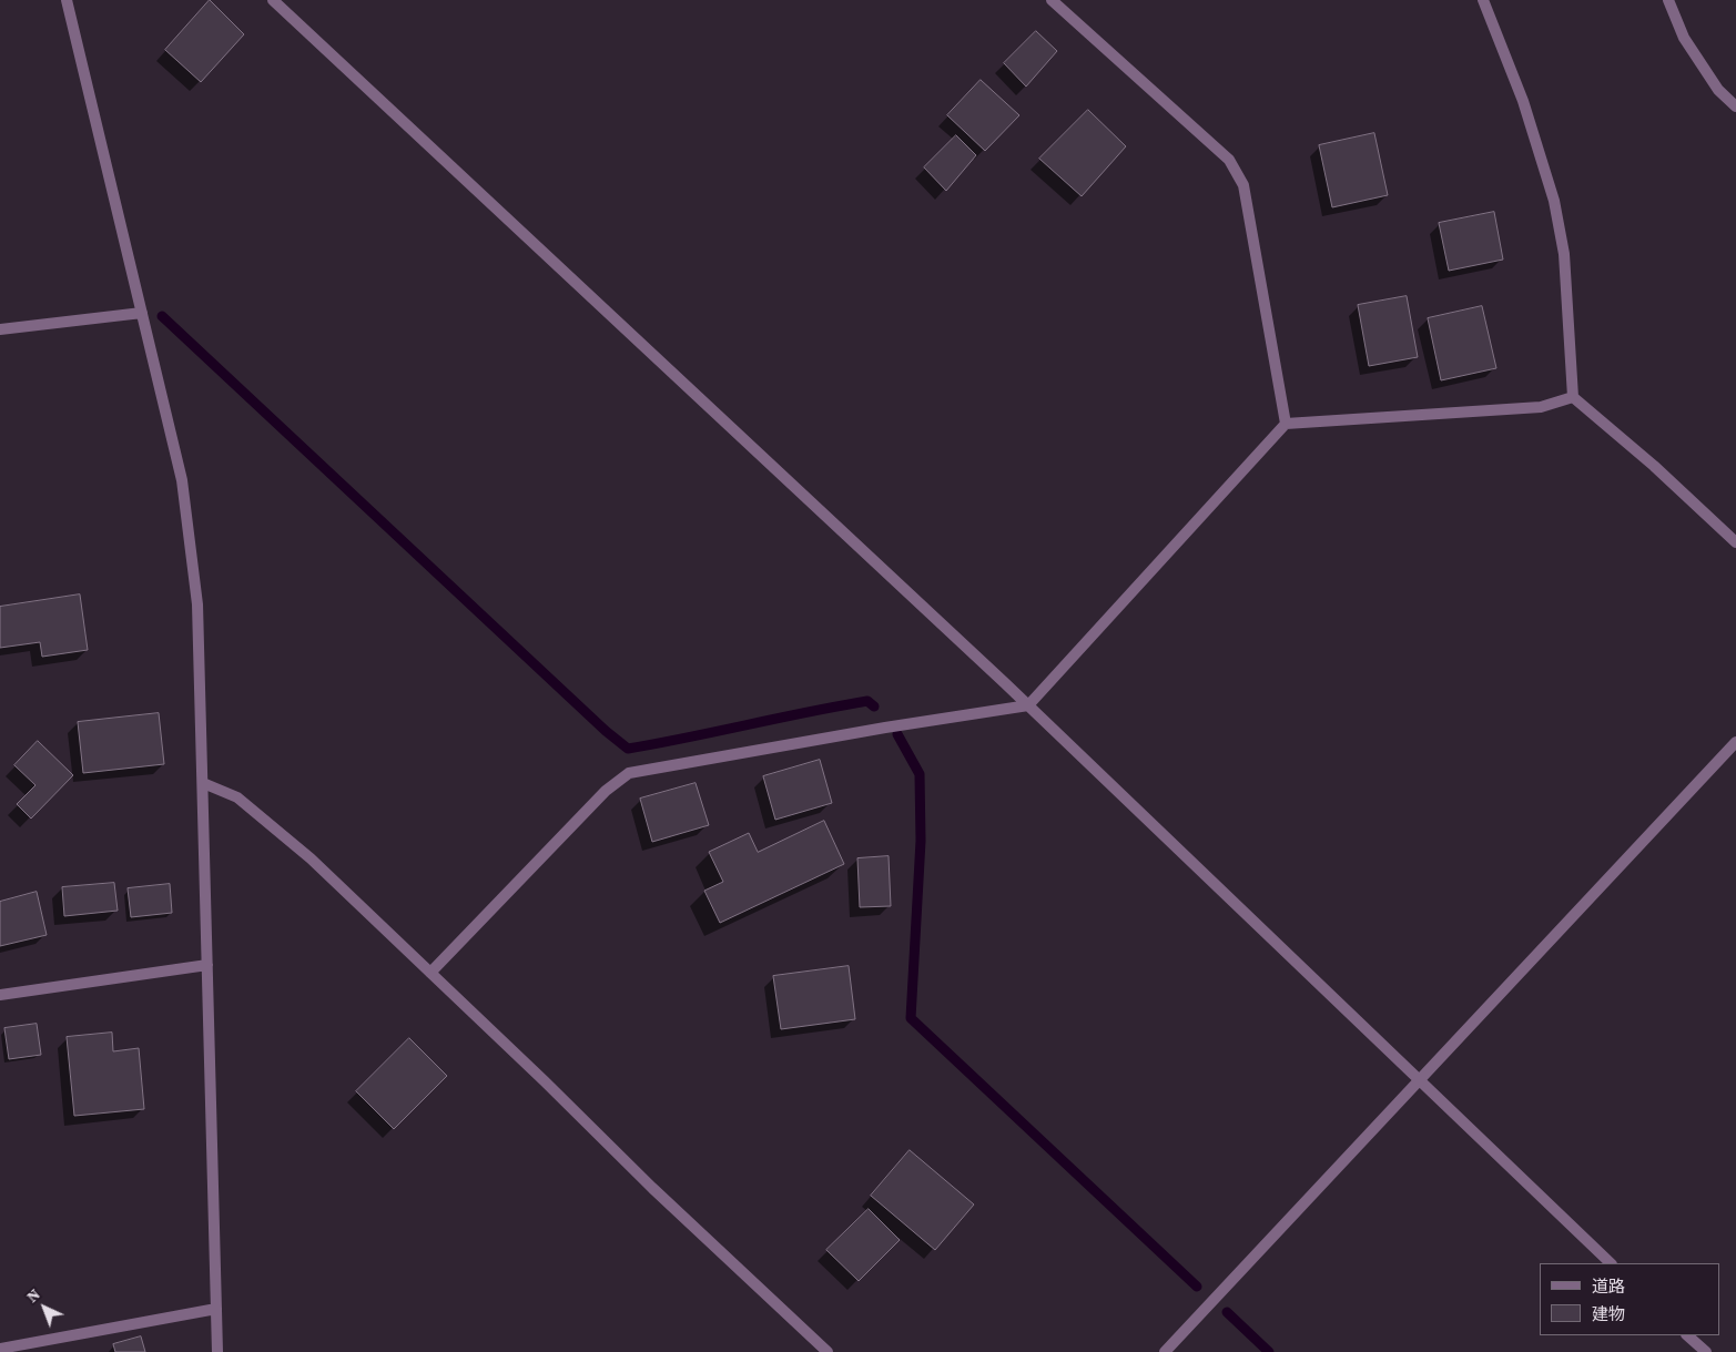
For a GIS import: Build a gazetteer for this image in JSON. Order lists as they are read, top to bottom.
{
  "legend": ["道路", "建物"],
  "north": "top left"
}
